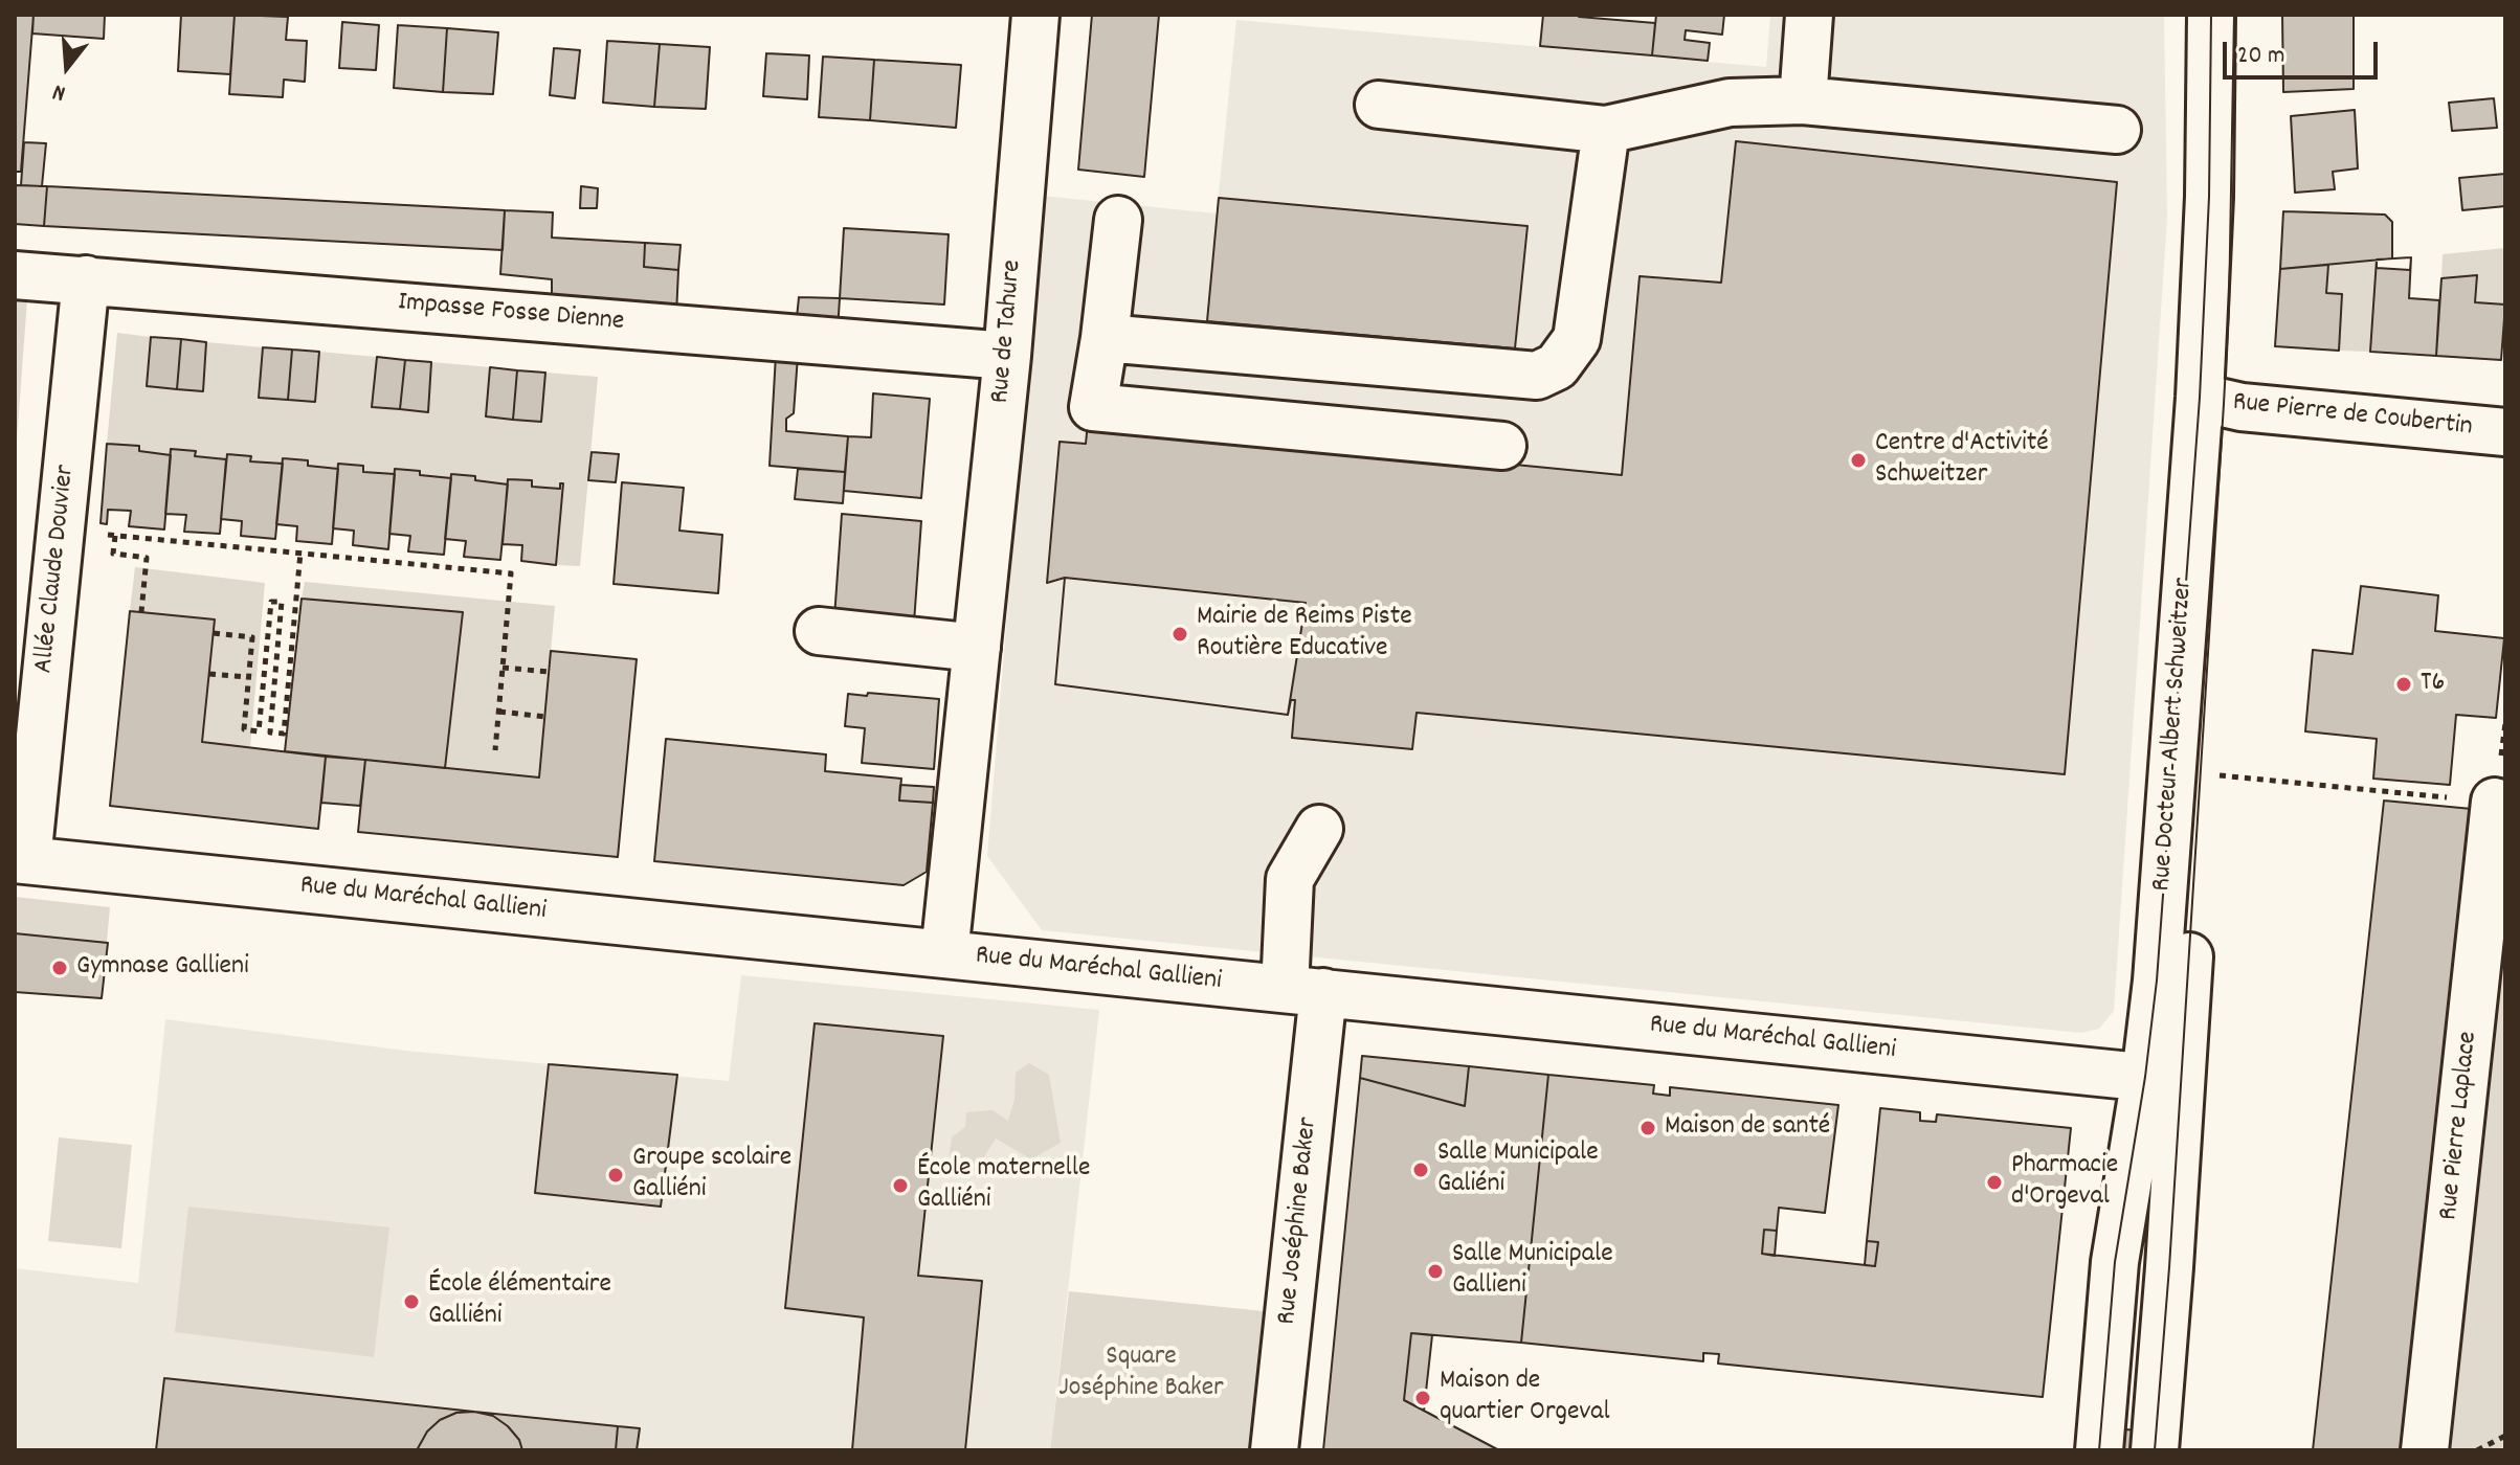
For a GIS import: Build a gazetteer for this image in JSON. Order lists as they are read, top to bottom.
{
  "streets": {
    "street": [
      "Impasse Fosse Dienne",
      "Rue de Tahure",
      "Rue Pierre de Coubertin",
      "Allée Claude Douvier",
      "Rue Docteur Albert Schweitzer",
      "Rue du Maréchal Gallieni",
      "Rue Pierre Laplace",
      "Rue Joséphine Baker"
    ]
  },
  "crossings": [
    ["Impasse Fosse Dienne", "Rue de Tahure"],
    ["Impasse Fosse Dienne", "Allée Claude Douvier"],
    ["Rue de Tahure", "Rue du Maréchal Gallieni"],
    ["Rue Pierre de Coubertin", "Rue Docteur Albert Schweitzer"],
    ["Allée Claude Douvier", "Rue du Maréchal Gallieni"],
    ["Rue Docteur Albert Schweitzer", "Rue du Maréchal Gallieni"],
    ["Rue du Maréchal Gallieni", "Rue Joséphine Baker"]
  ],
  "parks": ["Square Joséphine Baker"],
  "places": [
    "Centre d'Activité Schweitzer",
    "Mairie de Reims Piste Routière Educative",
    "T6",
    "Gymnase Gallieni",
    "Maison de santé",
    "Salle Municipale Galiéni",
    "Groupe scolaire Galliéni",
    "Pharmacie d'Orgeval",
    "École maternelle Galliéni",
    "Salle Municipale Gallieni",
    "École élémentaire Galliéni",
    "Maison de quartier Orgeval"
  ],
  "scale_bar": "20 m",
  "north": "bottom"
}
